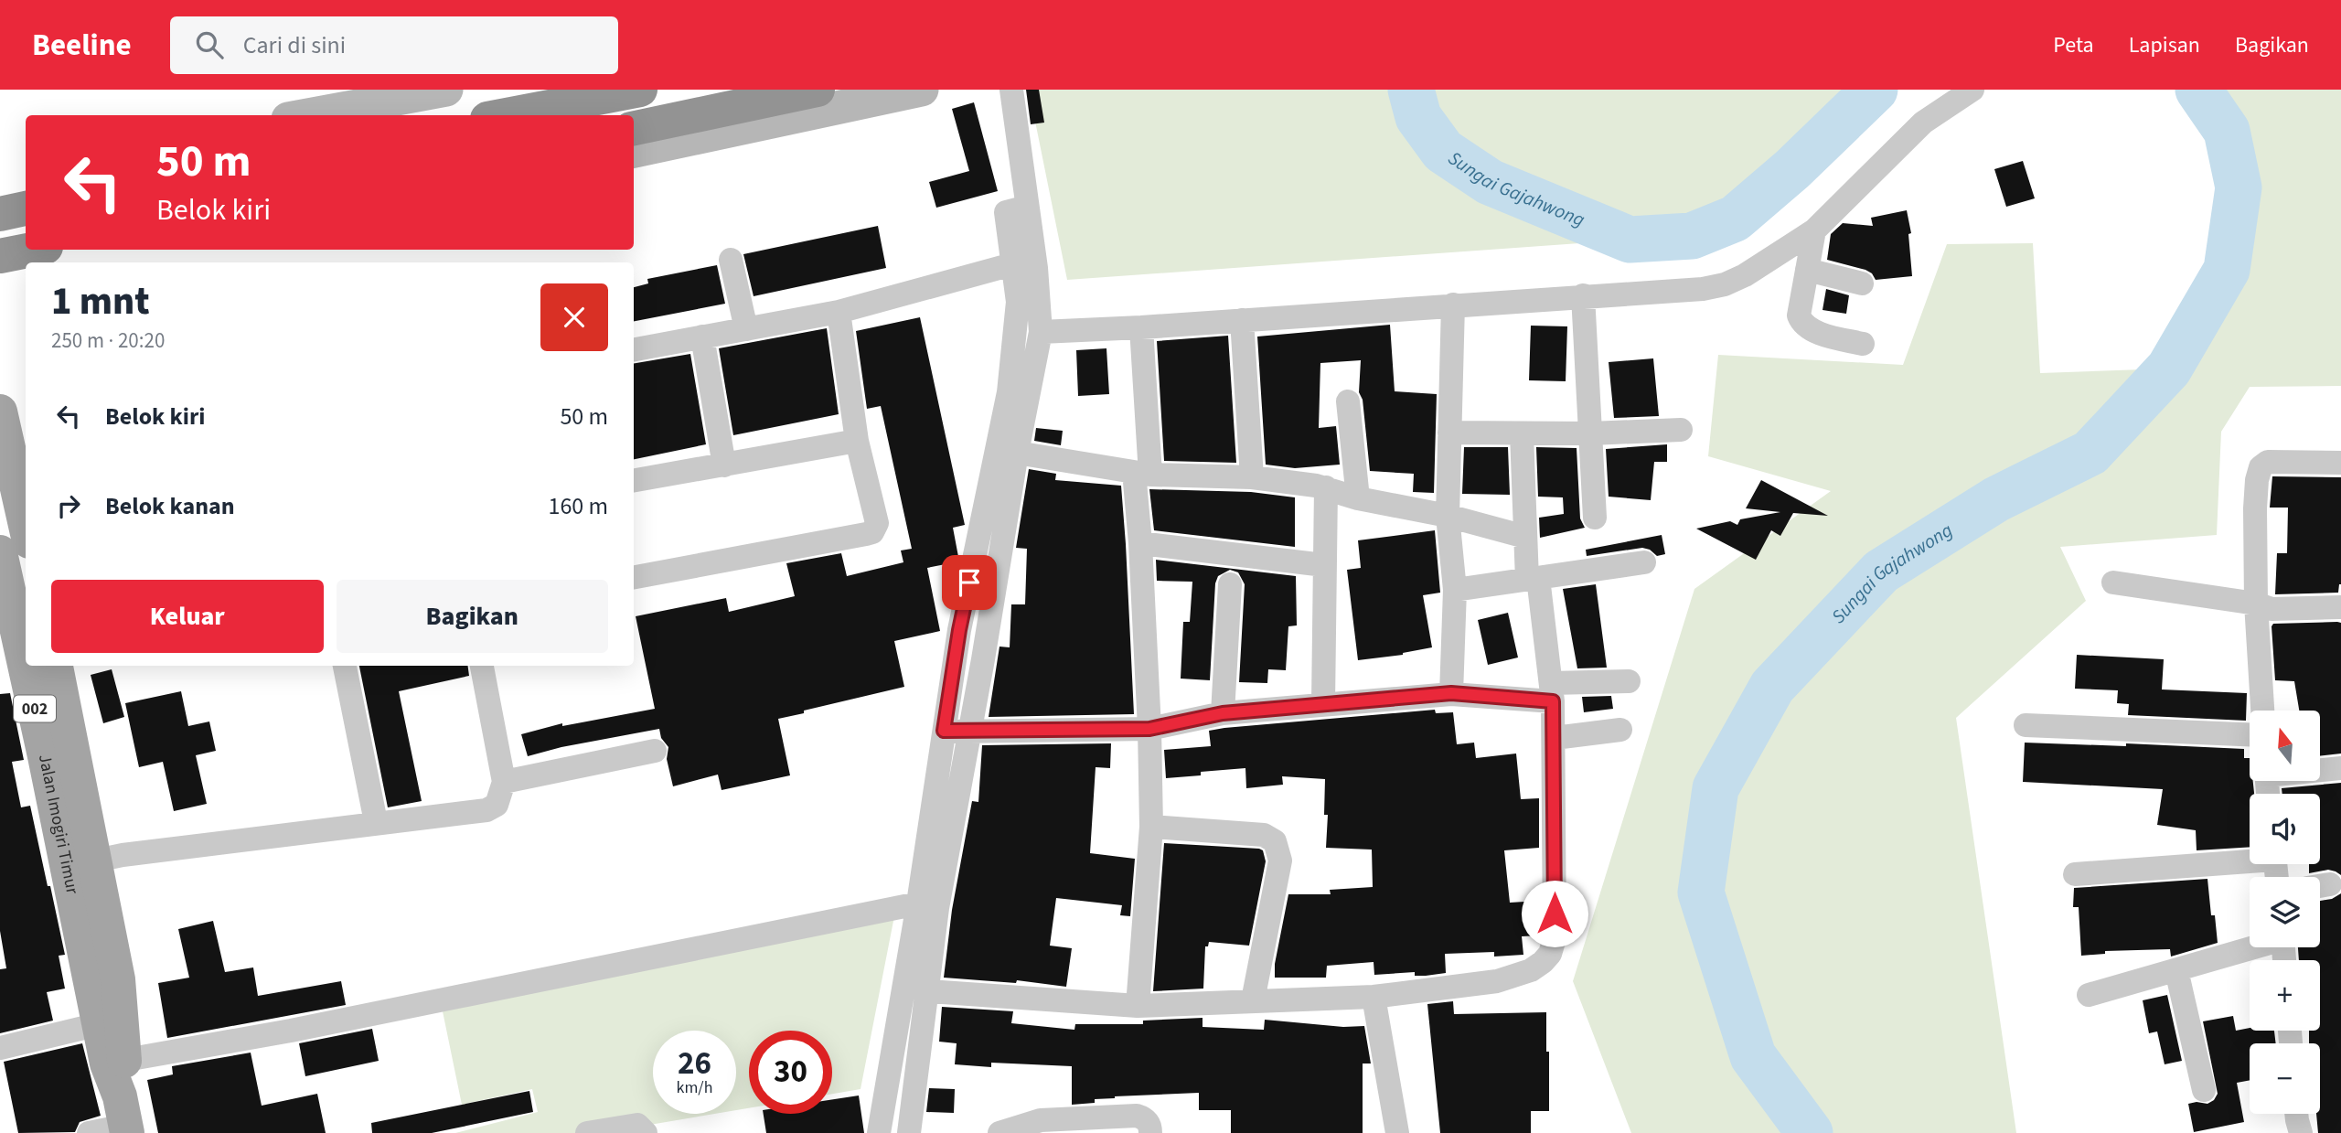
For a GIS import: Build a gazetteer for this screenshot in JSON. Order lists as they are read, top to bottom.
{
  "streets": {
    "main road": ["002", "Jalan Imogiri Timur"]
  },
  "water": ["Sungai Gajahwong"],
  "north": "top",
  "page": {
    "header": "Beeline",
    "search": "Cari di sini",
    "nav": ["Peta", "Lapisan", "Bagikan"],
    "turn": ["50 m", "Belok kiri"],
    "heading": ["1 mnt", "250 m · 20:20"],
    "list": [
      {
        "name": "Belok kiri",
        "value": "50 m"
      },
      {
        "name": "Belok kanan",
        "value": "160 m"
      }
    ],
    "buttons": ["Keluar", "Bagikan"],
    "map_buttons": ["+", "−"],
    "speed": "26 km/h",
    "limit": "30"
  }
}
